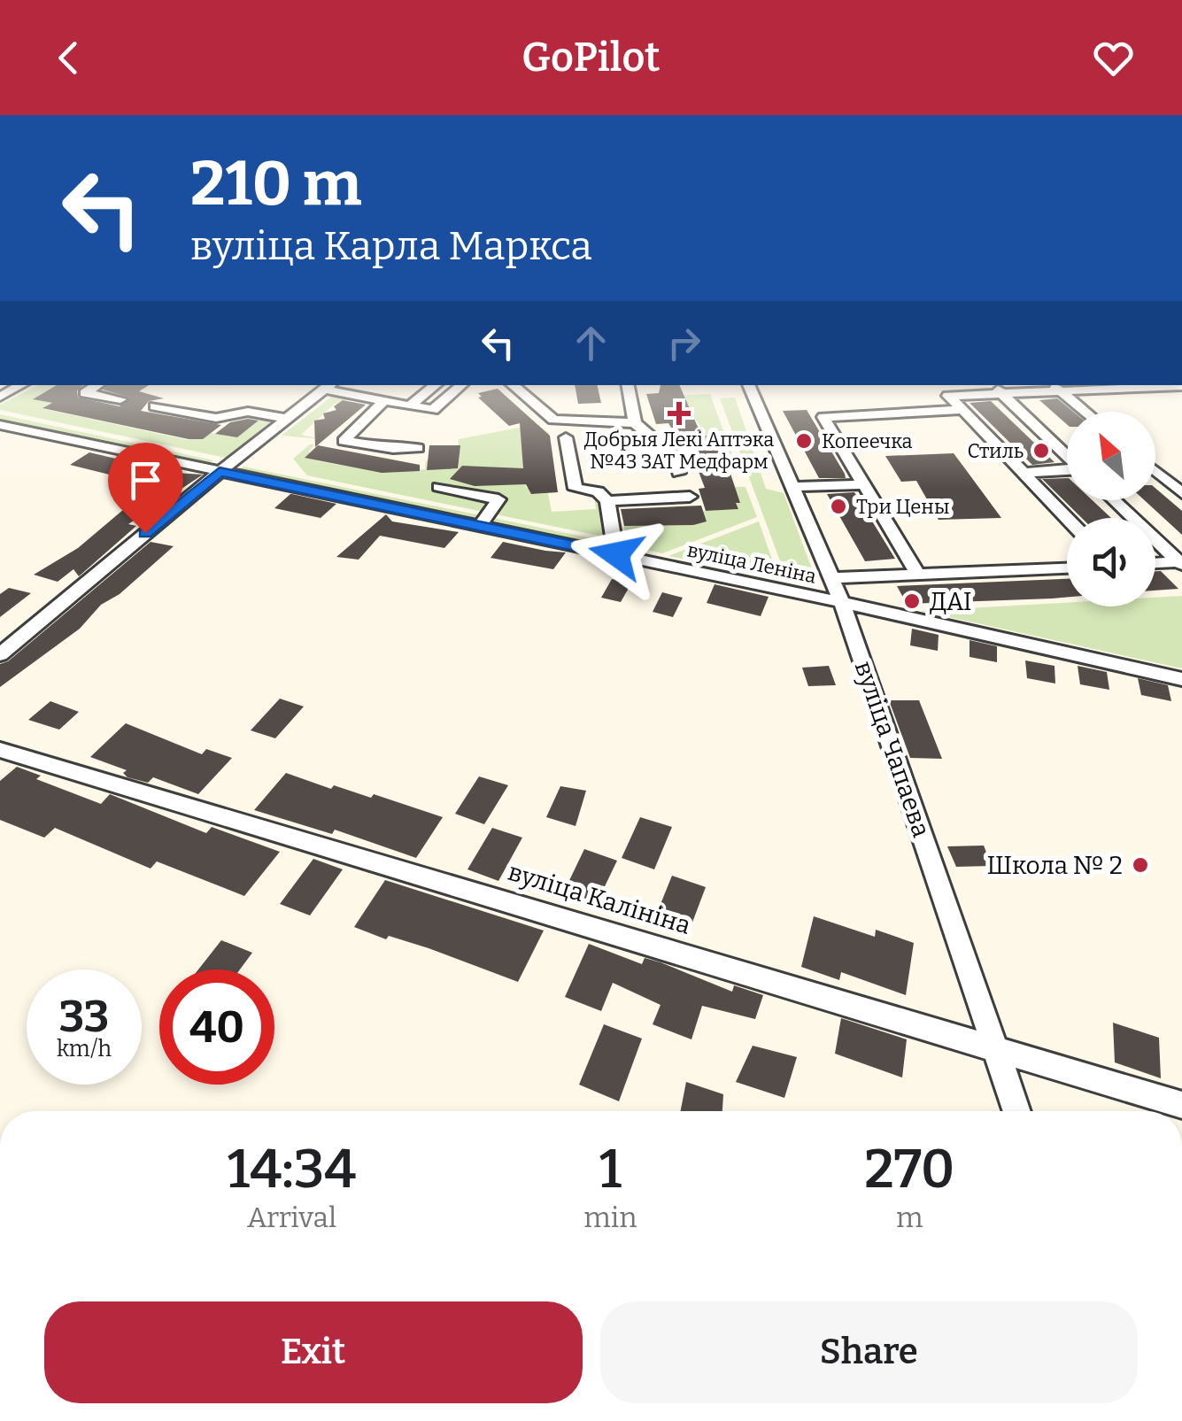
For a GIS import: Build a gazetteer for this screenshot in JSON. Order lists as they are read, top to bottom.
{
  "streets": {
    "street": ["вуліца Леніна", "вуліца Чапаева", "вуліца Калініна"]
  },
  "crossings": [
    ["вуліца Леніна", "вуліца Чапаева"],
    ["вуліца Чапаева", "вуліца Калініна"]
  ],
  "places": {
    "health": ["Добрыя Лекі Аптэка №43 ЗАТ Медфарм"],
    "other": [
      "Копеечка",
      "Стиль",
      "Три Цены",
      "ДАІ",
      "Школа № 2"
    ]
  },
  "north": "top left",
  "page": {
    "header": "GoPilot",
    "turn": ["210 m", "вуліца Карла Маркса"],
    "speed": "33 km/h",
    "limit": "40",
    "eta": [
      "14:34",
      "Arrival",
      "1",
      "min",
      "270",
      "m"
    ],
    "buttons": ["Exit", "Share"]
  }
}
